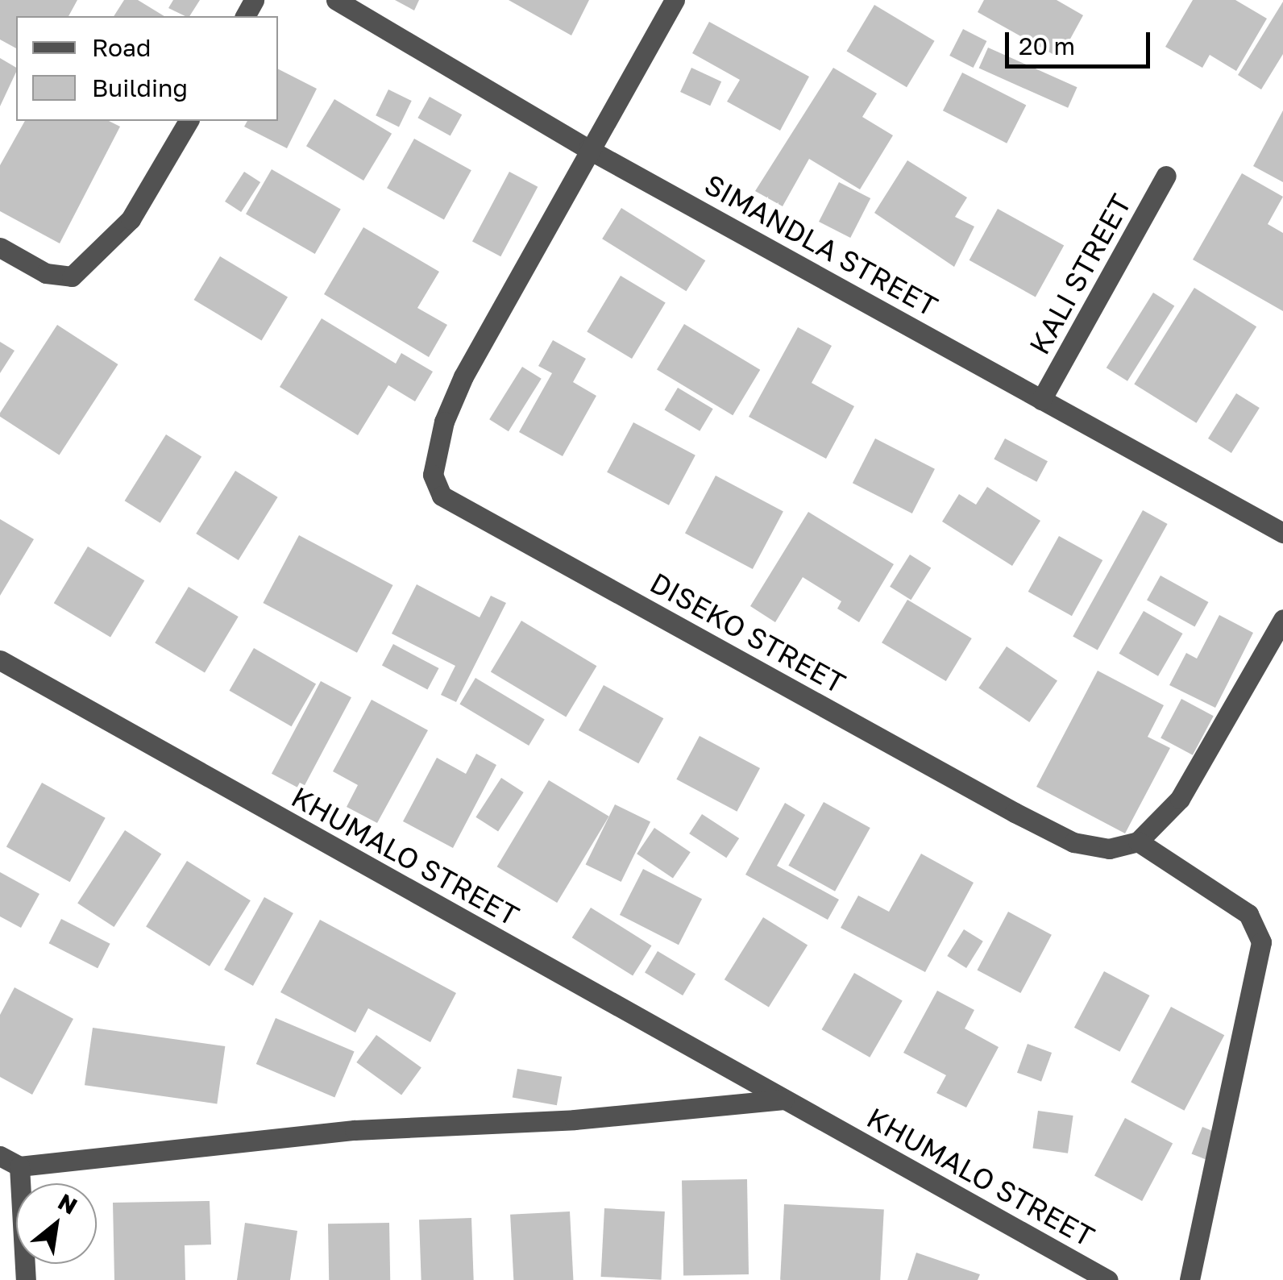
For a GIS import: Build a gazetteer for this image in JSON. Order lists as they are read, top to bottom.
{
  "streets": {
    "street": [
      "SIMANDLA STREET",
      "KALI STREET",
      "DISEKO STREET",
      "KHUMALO STREET"
    ]
  },
  "crossings": [
    ["SIMANDLA STREET", "KALI STREET"],
    ["SIMANDLA STREET", "DISEKO STREET"]
  ],
  "legend": ["Road", "Building"],
  "scale_bar": "20 m",
  "north": "top right"
}
